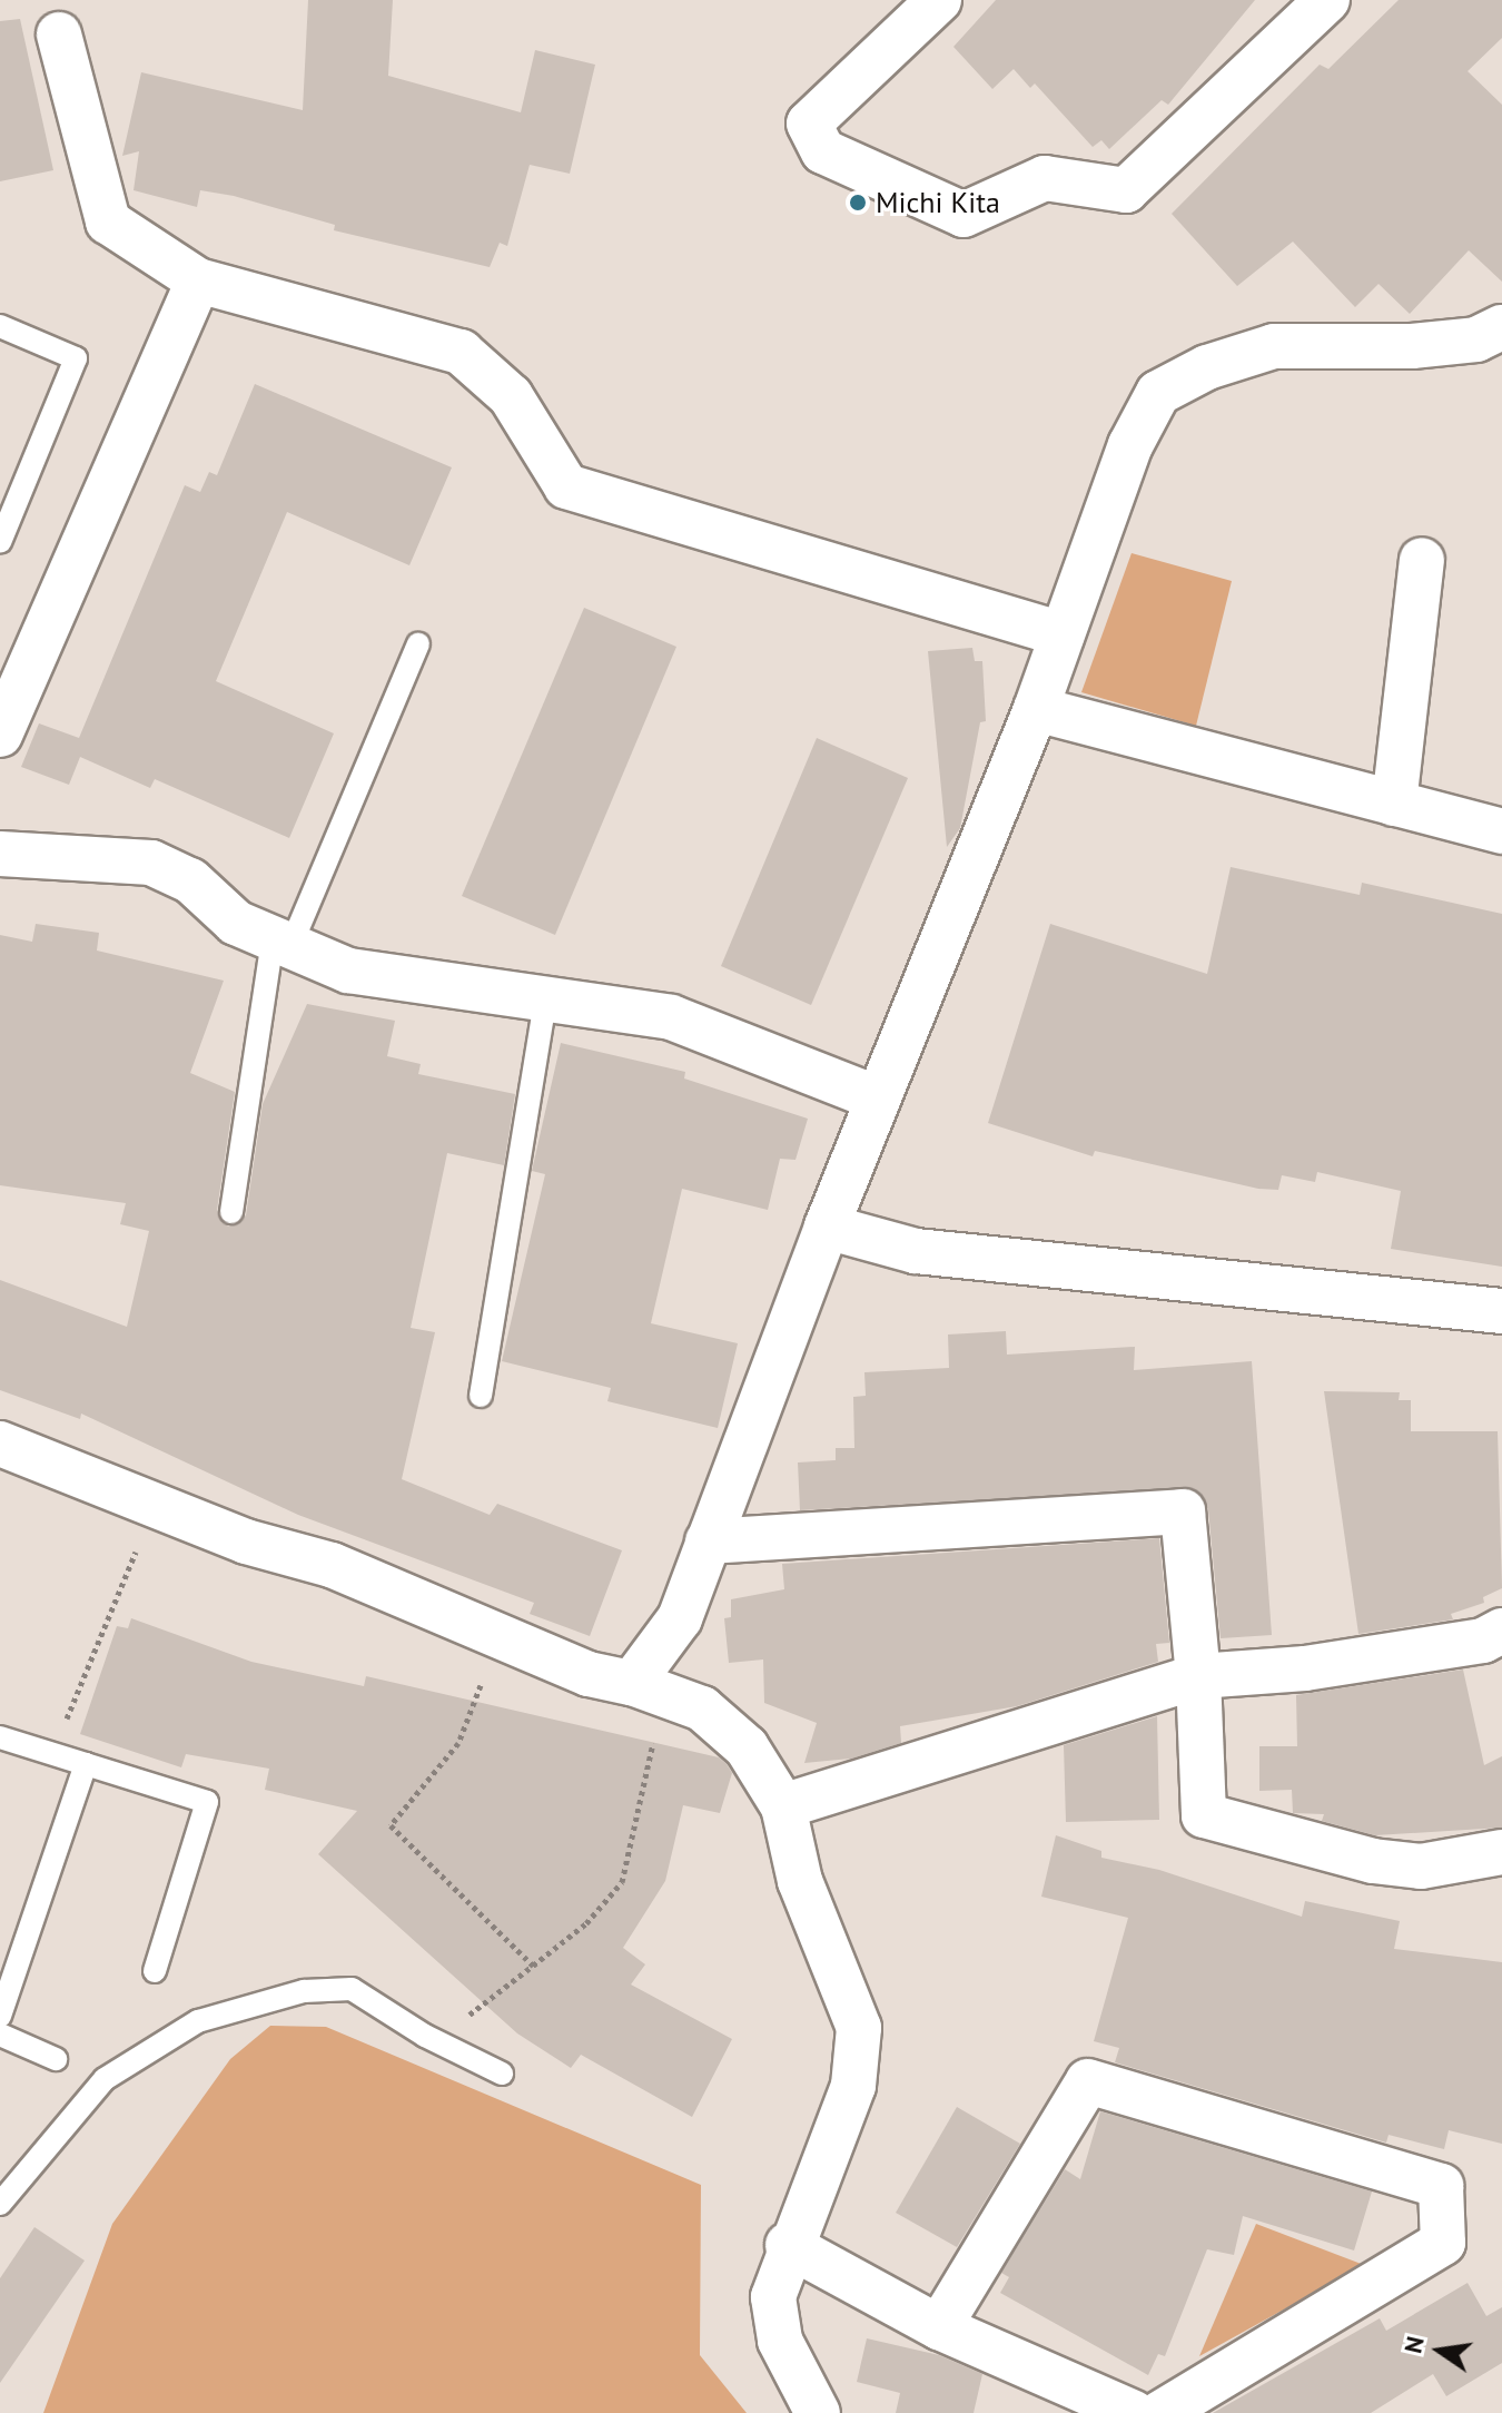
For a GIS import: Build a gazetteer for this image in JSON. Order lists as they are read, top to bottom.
{
  "places": ["Michi Kita"],
  "north": "left"
}
